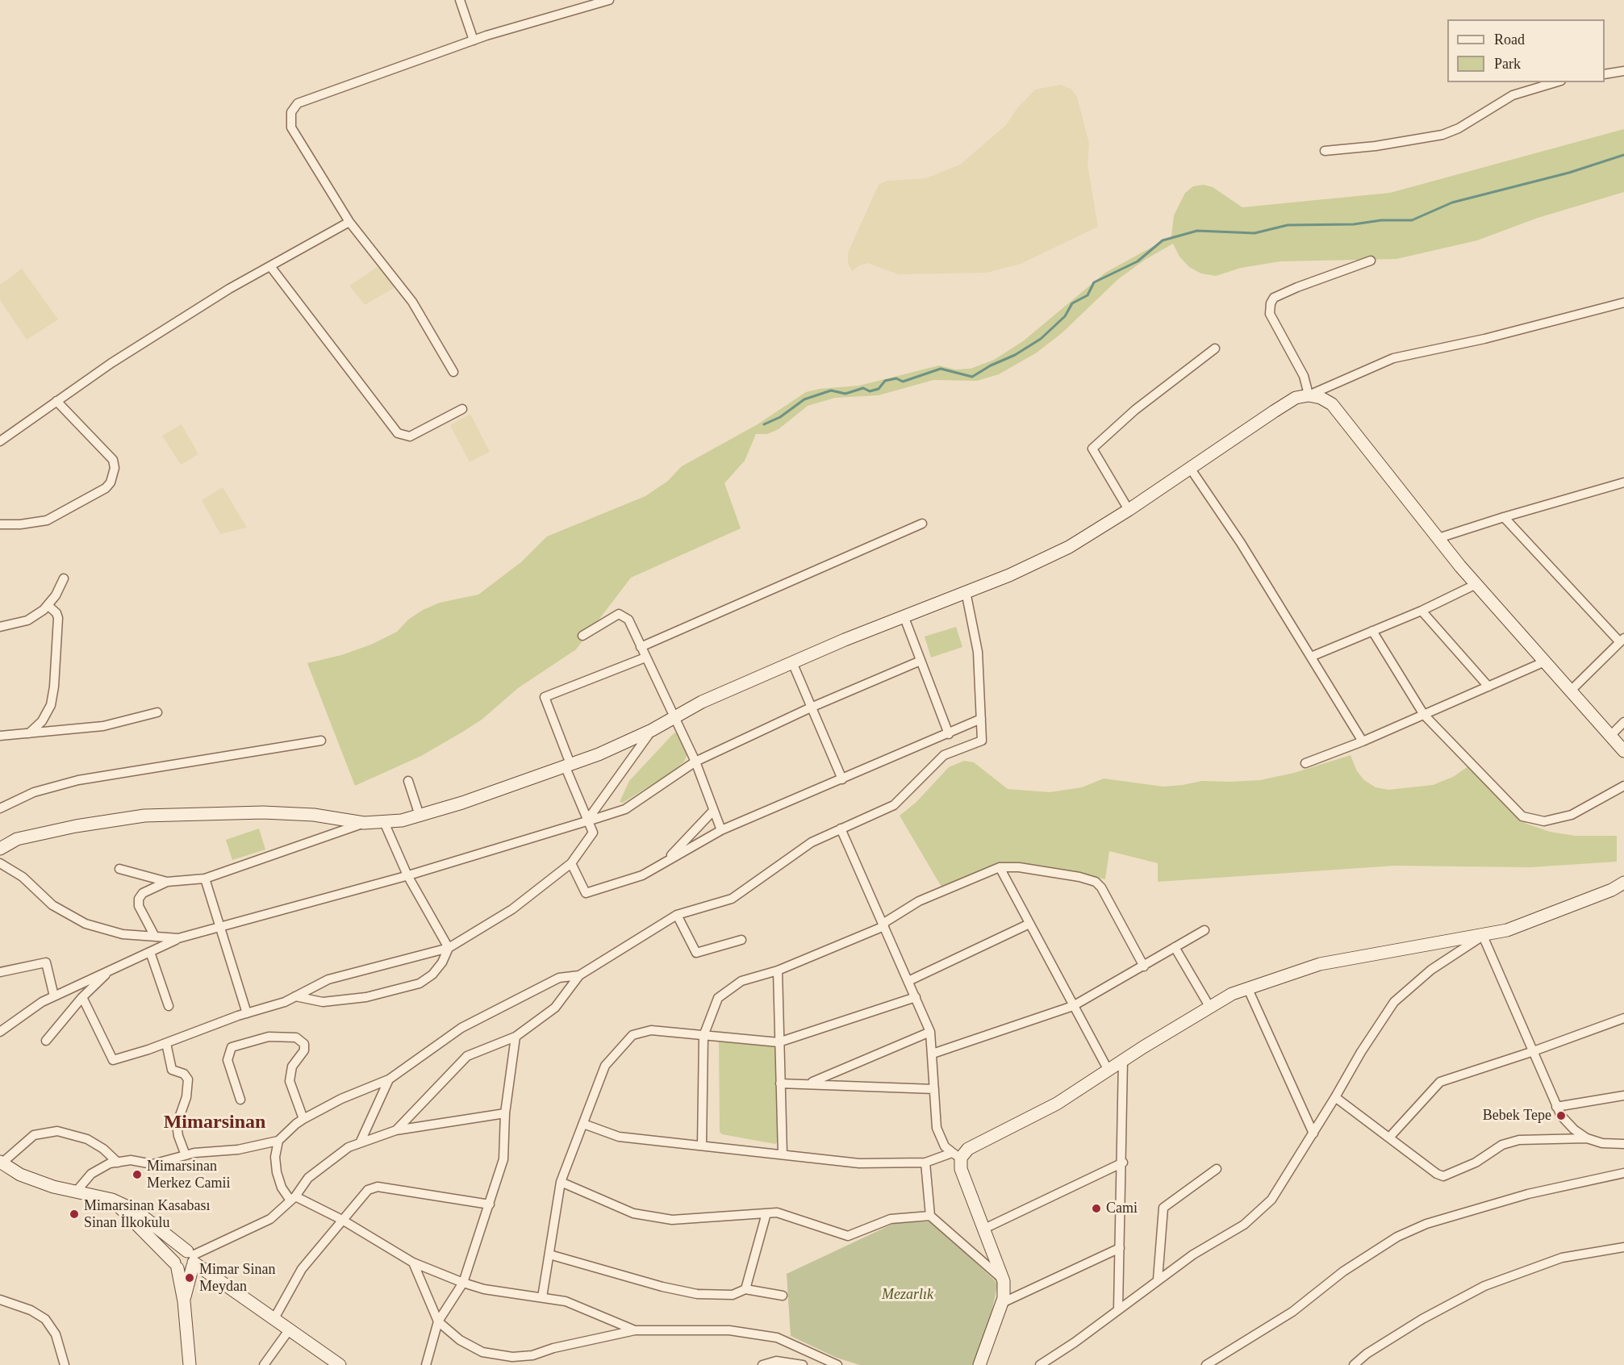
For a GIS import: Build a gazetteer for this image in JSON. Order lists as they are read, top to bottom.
{
  "districts": ["Mimarsinan"],
  "parks": ["Mezarlık"],
  "places": [
    "Bebek Tepe",
    "Mimarsinan Merkez Camii",
    "Cami",
    "Mimarsinan Kasabası Sinan İlkokulu",
    "Mimar Sinan Meydan"
  ],
  "legend": ["Road", "Park"]
}
